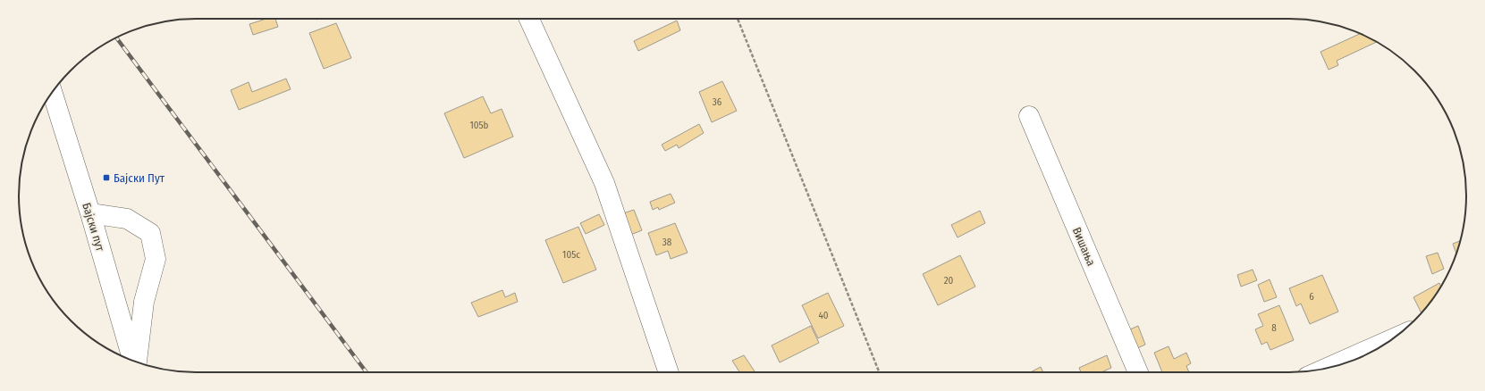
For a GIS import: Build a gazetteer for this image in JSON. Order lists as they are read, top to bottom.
{
  "streets": {
    "street": ["Бајски пут", "Вишања"]
  },
  "places": {
    "transit": ["Бајски Пут"]
  },
  "house_numbers": [
    "36",
    "105b",
    "38",
    "105c",
    "20",
    "6",
    "40",
    "8"
  ]
}
